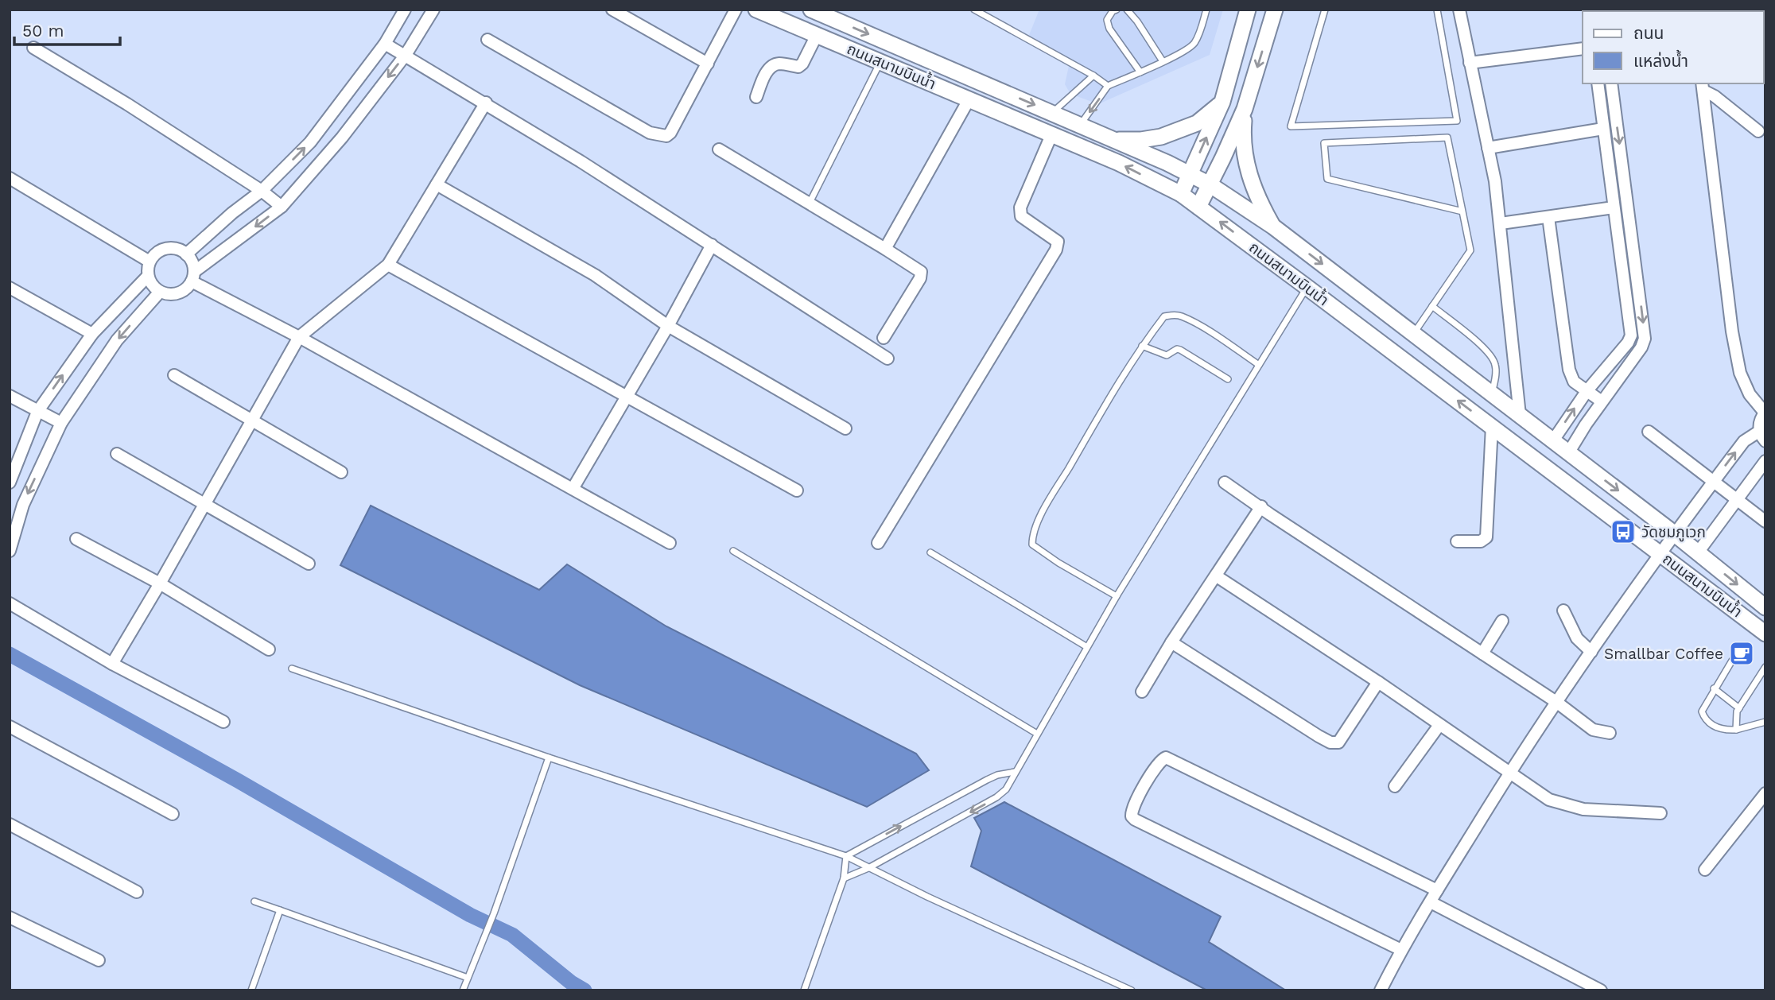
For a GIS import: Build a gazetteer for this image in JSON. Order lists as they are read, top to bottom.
{
  "streets": {
    "main road": ["ถนนสนามบินน้ำ"]
  },
  "places": {
    "bus stop": ["วัดชมภูเวก"],
    "cafe": ["Smallbar Coffee"]
  },
  "legend": ["ถนน", "แหล่งน้ำ"],
  "scale_bar": "50 m"
}
